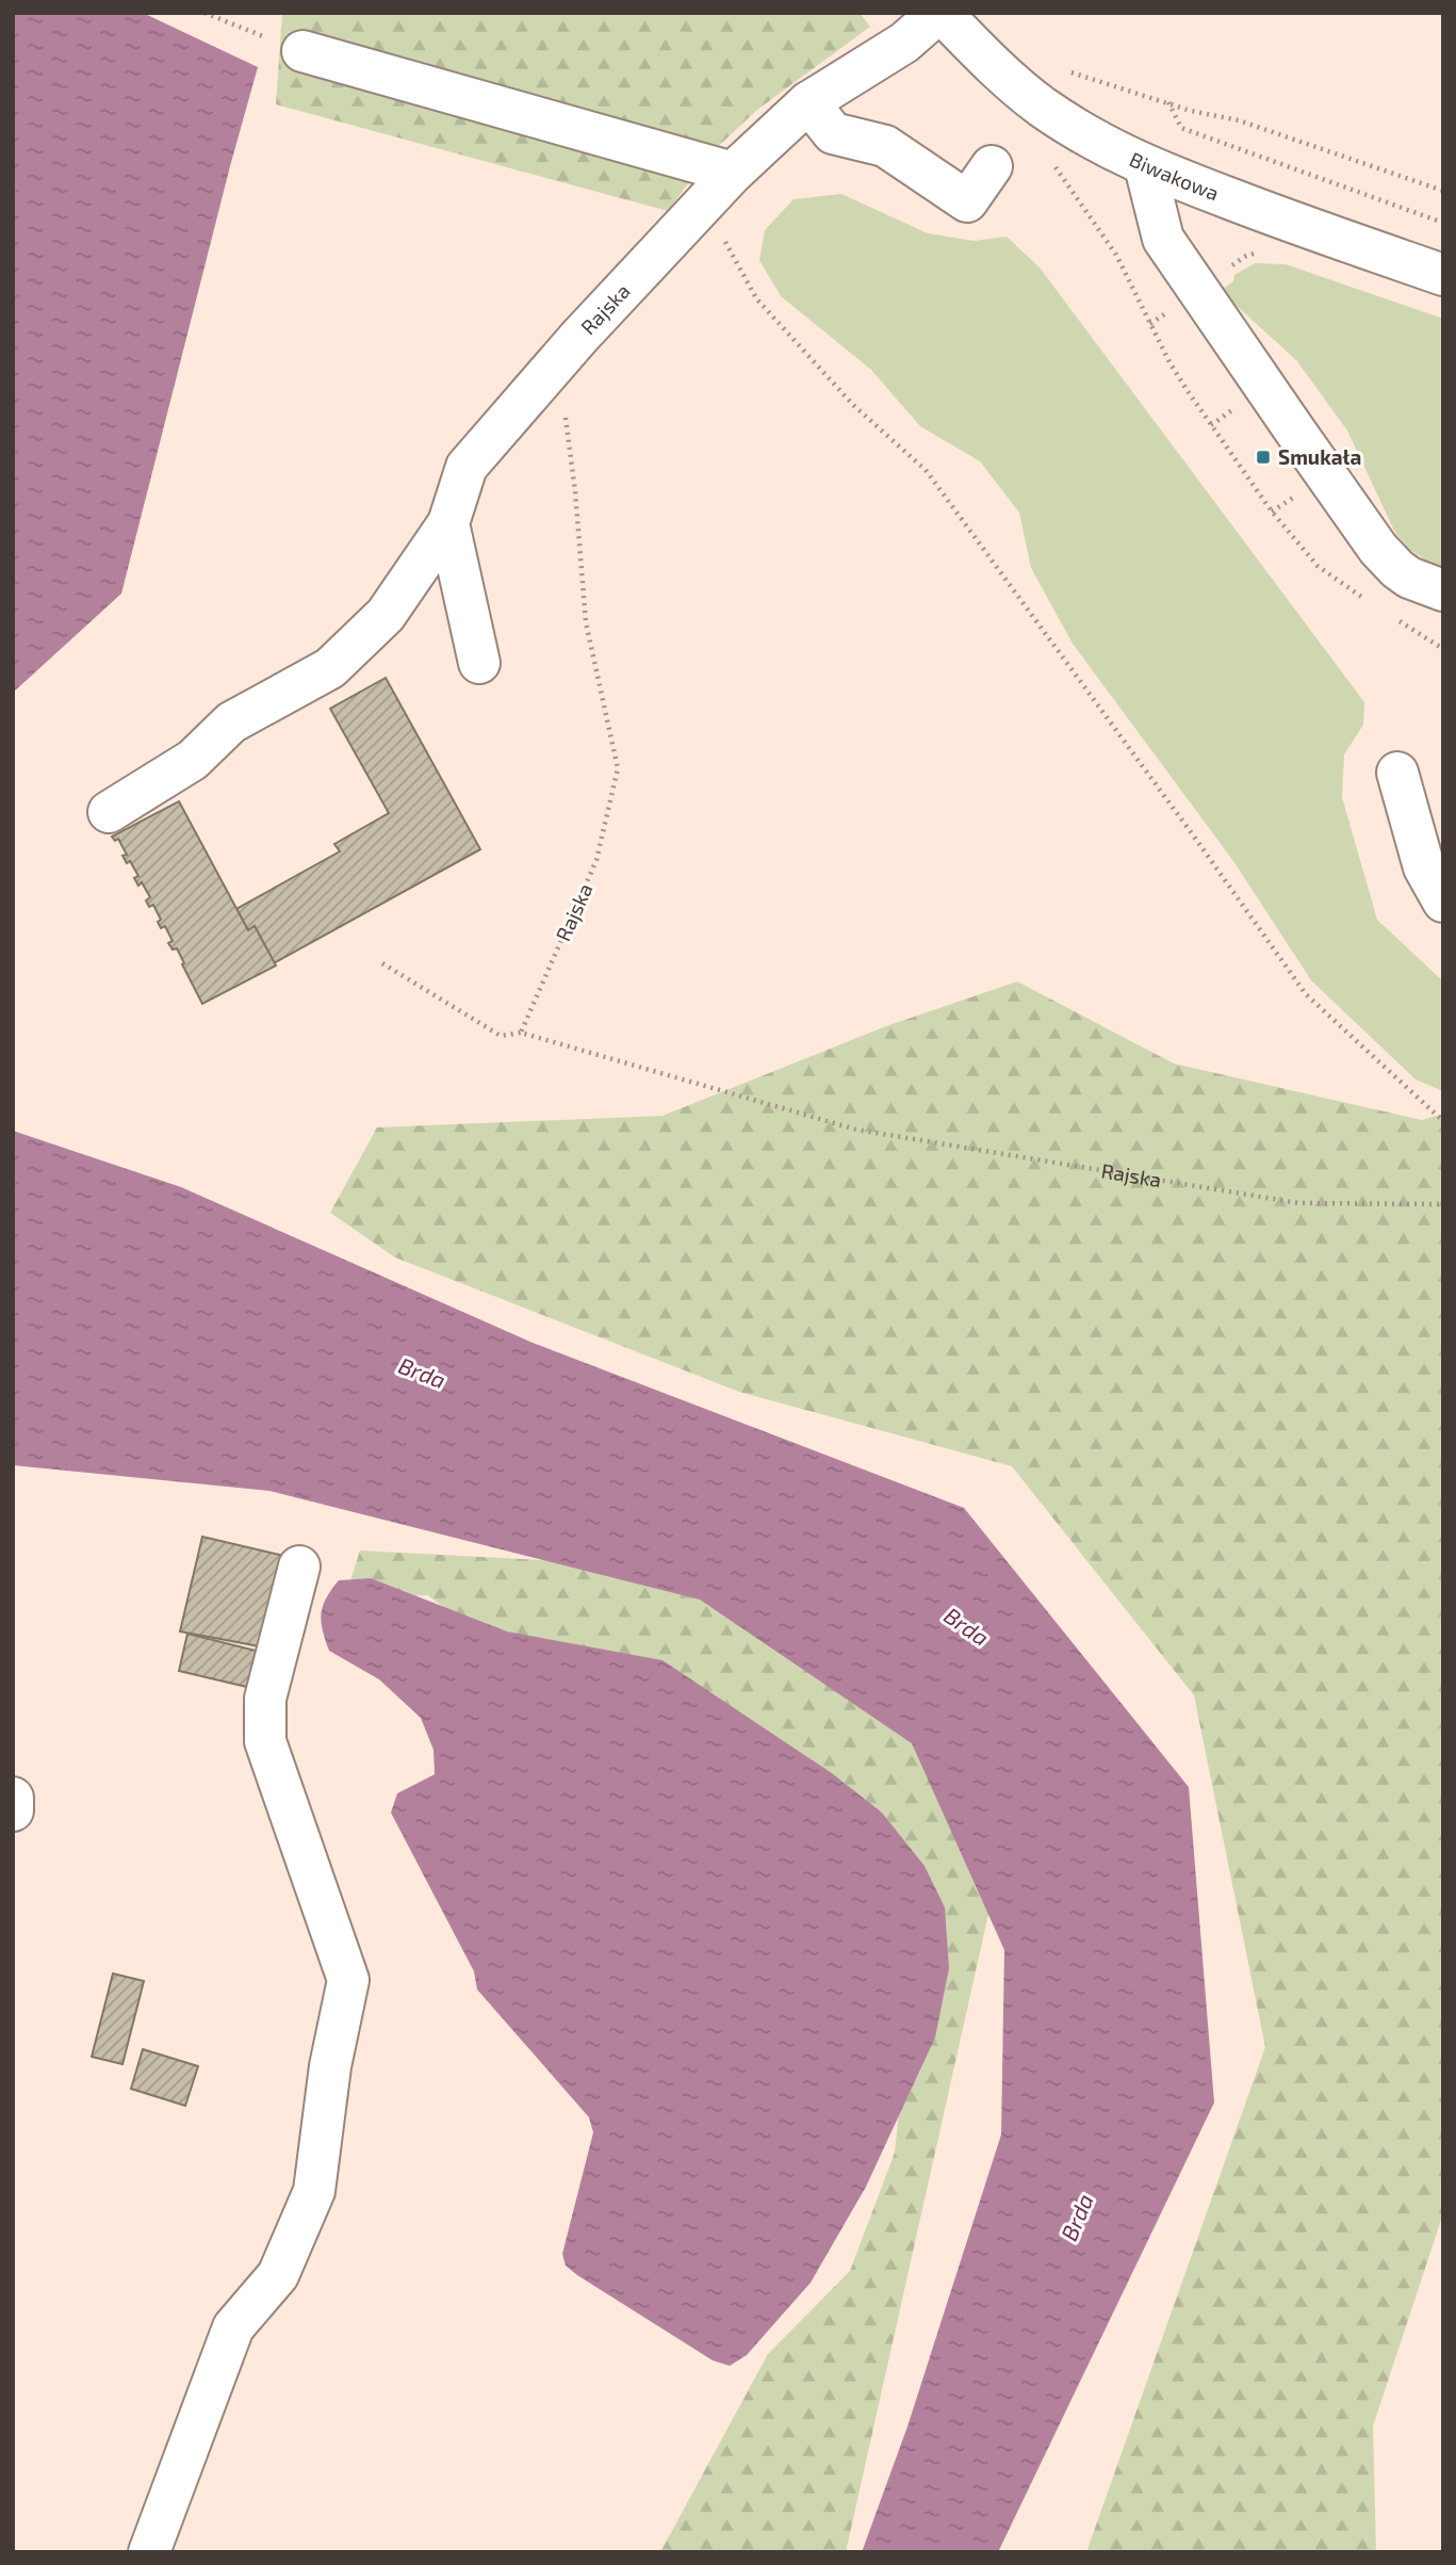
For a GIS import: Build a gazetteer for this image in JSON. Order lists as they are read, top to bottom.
{
  "streets": {
    "street": ["Biwakowa", "Rajska"]
  },
  "crossings": [
    ["Biwakowa", "Rajska"]
  ],
  "water": ["Brda"],
  "places": {
    "transit": ["Smukała"]
  }
}
